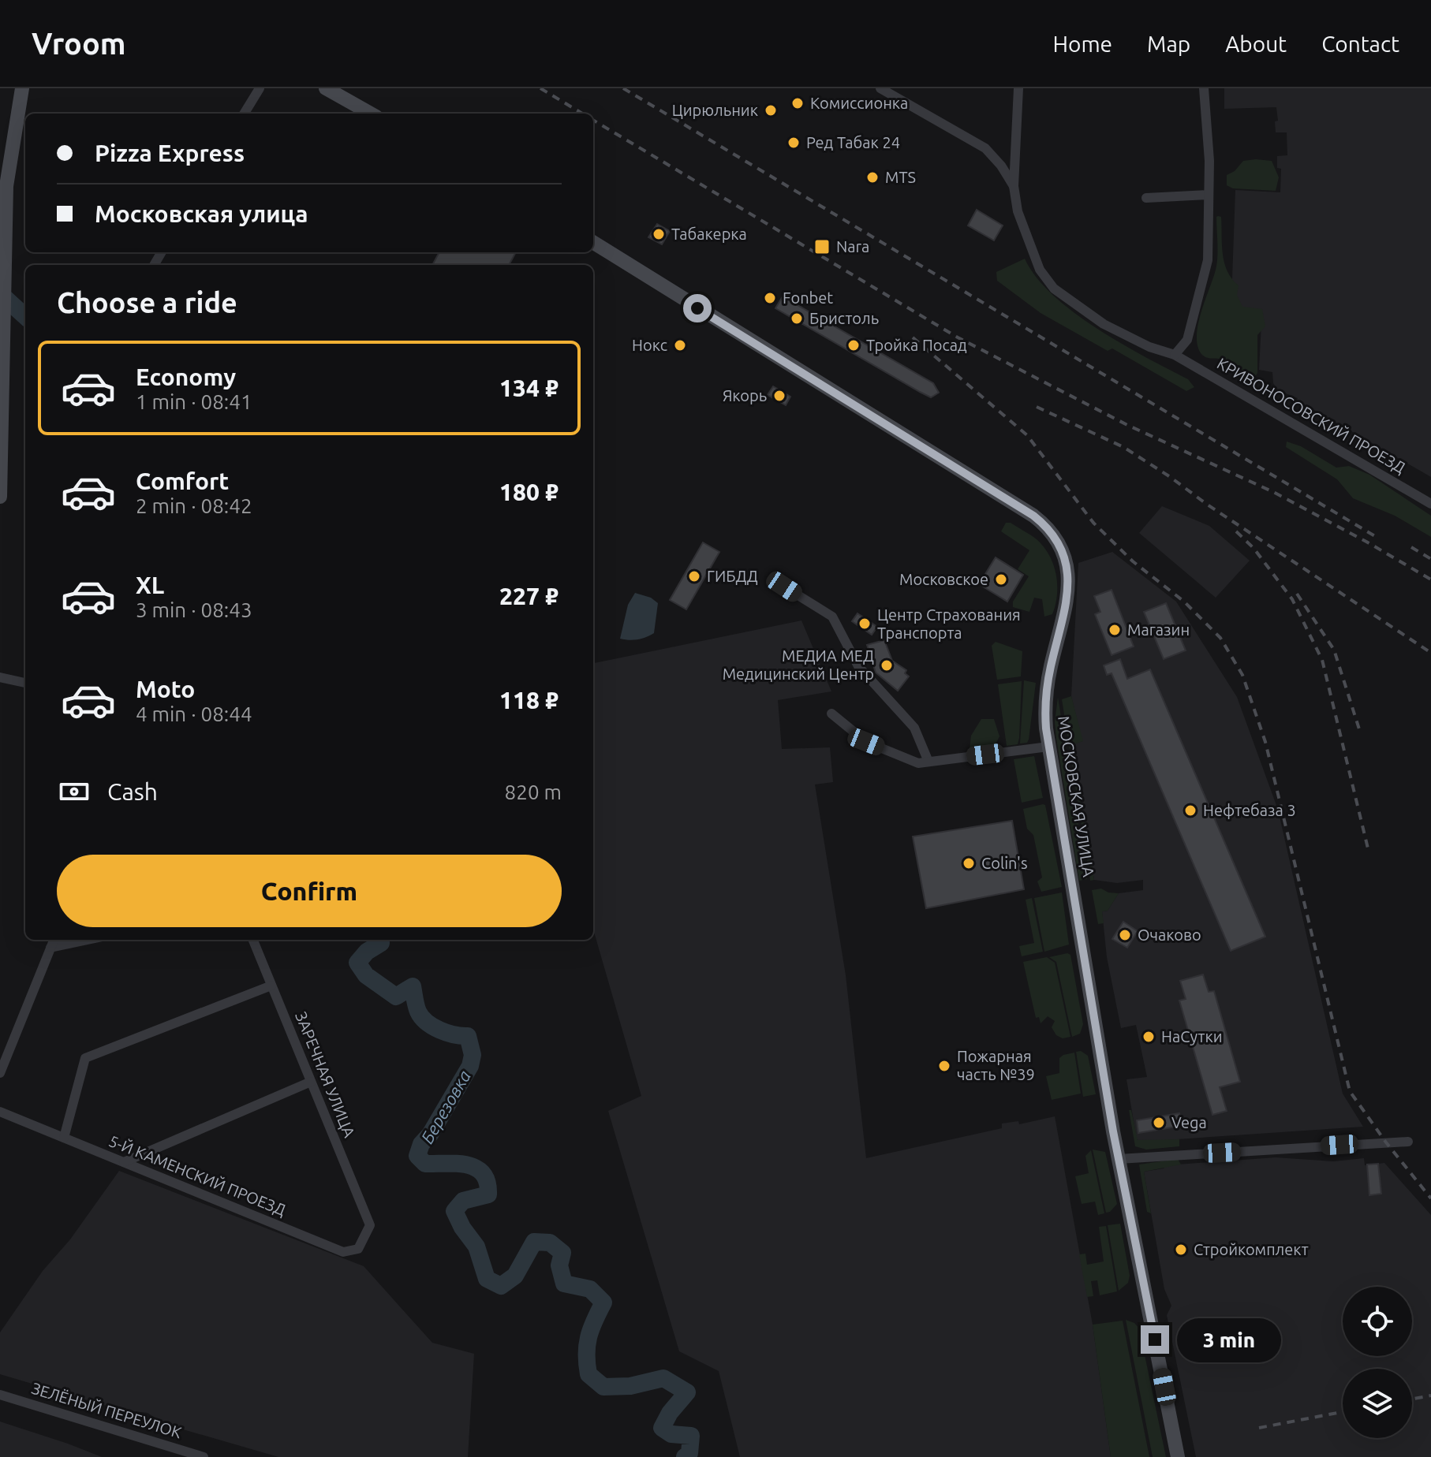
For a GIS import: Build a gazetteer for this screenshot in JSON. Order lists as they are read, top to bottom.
{
  "streets": {
    "main road": ["МОСКОВСКАЯ УЛИЦА"],
    "street": [
      "КРИВОНОСОВСКИЙ ПРОЕЗД",
      "ЗАРЕЧНАЯ УЛИЦА",
      "5-Й КАМЕНСКИЙ ПРОЕЗД",
      "ЗЕЛЁНЫЙ ПЕРЕУЛОК"
    ]
  },
  "crossings": [
    ["ЗАРЕЧНАЯ УЛИЦА", "5-Й КАМЕНСКИЙ ПРОЕЗД"]
  ],
  "water": ["Березовка"],
  "places": {
    "other": [
      "Комиссионка",
      "Цирюльник",
      "Ред Табак 24",
      "MTS",
      "Табакерка",
      "Fonbet",
      "Бристоль",
      "Нокс",
      "Тройка Посад",
      "Якорь",
      "ГИБДД",
      "Московское",
      "Центр Страхования Транспорта",
      "Магазин",
      "МЕДИА МЕД Медицинский Центр",
      "Нефтебаза 3",
      "Colin's",
      "Очаково",
      "НаСутки",
      "Пожарная часть №39",
      "Vega",
      "Стройкомплект"
    ],
    "transit": ["Nara"]
  },
  "page": {
    "header": "Vroom",
    "nav": [
      "Home",
      "Map",
      "About",
      "Contact"
    ],
    "banner": ["Pizza Express", "Московская улица"],
    "heading": "Choose a ride",
    "list": [
      {
        "name": "Economy",
        "note": "1 min · 08:41",
        "value": "134 ₽"
      },
      {
        "name": "Comfort",
        "note": "2 min · 08:42",
        "value": "180 ₽"
      },
      {
        "name": "XL",
        "note": "3 min · 08:43",
        "value": "227 ₽"
      },
      {
        "name": "Moto",
        "note": "4 min · 08:44",
        "value": "118 ₽"
      }
    ],
    "pay": ["Cash", "820 m"],
    "buttons": "Confirm",
    "bubble": "3 min"
  }
}
